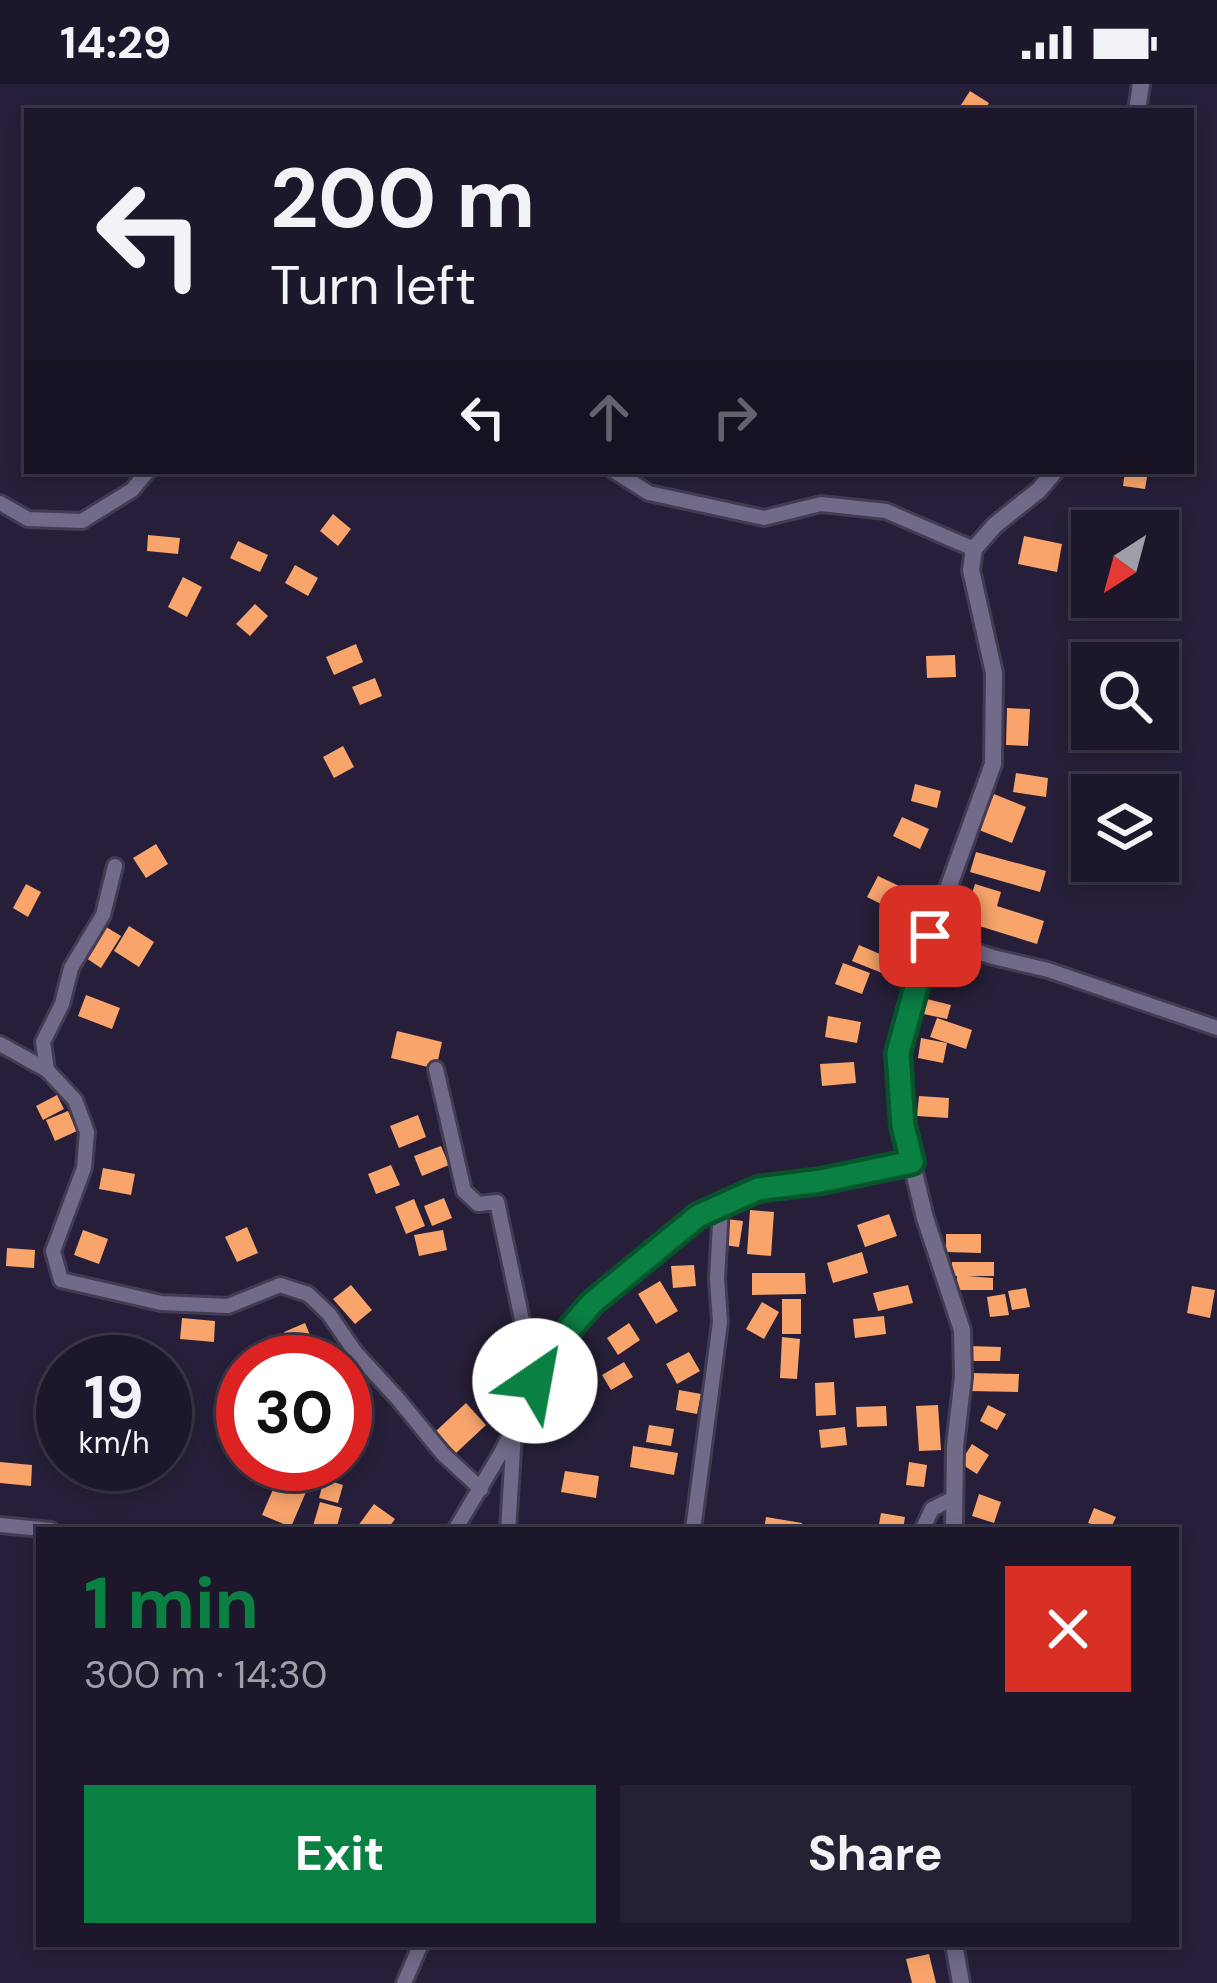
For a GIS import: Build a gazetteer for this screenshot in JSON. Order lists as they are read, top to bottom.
{
  "north": "bottom left",
  "page": {
    "status": "14:29",
    "turn": ["200 m", "Turn left"],
    "speed": "19 km/h",
    "limit": "30",
    "heading": ["1 min", "300 m · 14:30"],
    "buttons": ["Exit", "Share"]
  }
}
